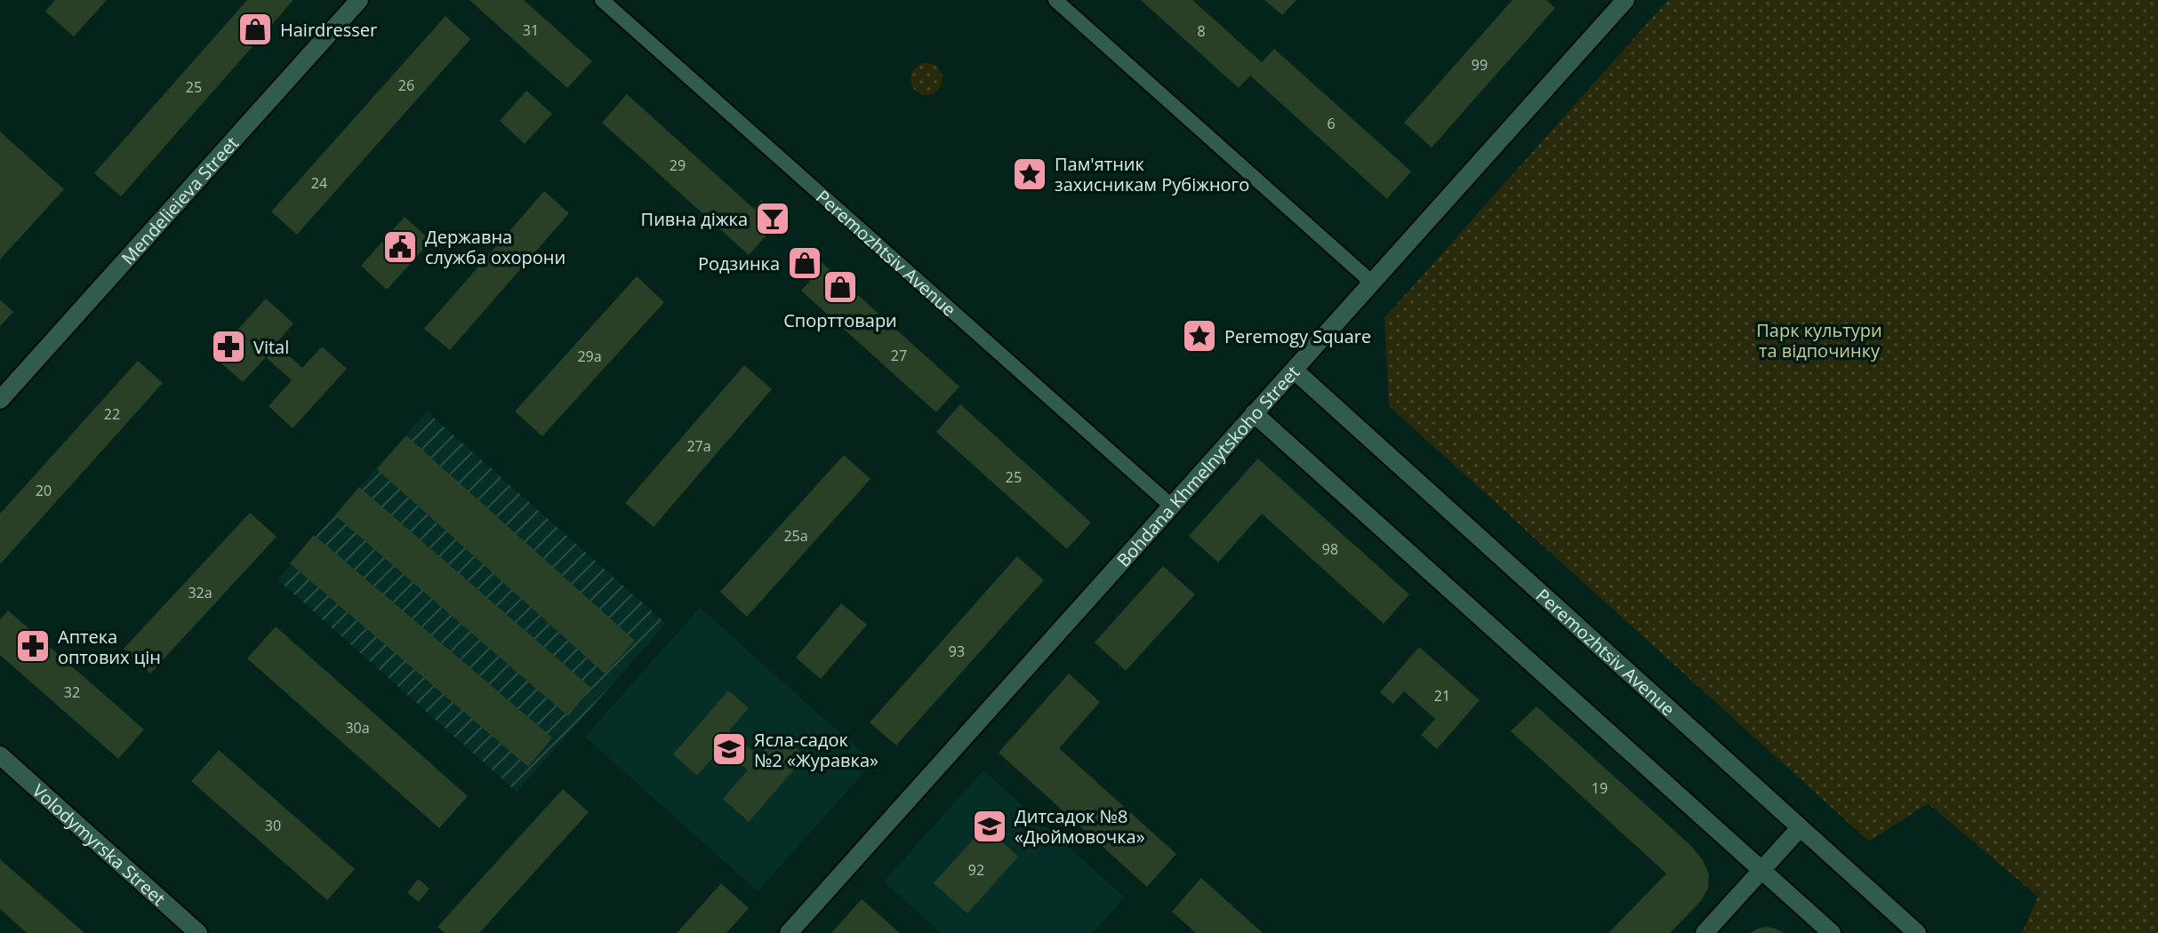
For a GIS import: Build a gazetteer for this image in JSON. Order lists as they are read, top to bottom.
{
  "streets": {
    "street": [
      "Mendelieieva Street",
      "Peremozhtsiv Avenue",
      "Bohdana Khmelnytskoho Street",
      "Volodymyrska Street"
    ]
  },
  "crossings": [
    ["Peremozhtsiv Avenue", "Bohdana Khmelnytskoho Street"]
  ],
  "parks": ["Парк культури та відпочинку"],
  "places": {
    "shop": ["Hairdresser", "Родзинка", "Спорттовари"],
    "place": ["Пам'ятник захисникам Рубіжного", "Peremogy Square"],
    "bar": ["Пивна діжка"],
    "public building": ["Державна служба охорони"],
    "pharmacy": ["Vital", "Аптека оптових цін"],
    "school or university": ["Ясла-садок №2 «Журавка»", "Дитсадок №8 «Дюймовочка»"]
  },
  "house_numbers": [
    "31",
    "8",
    "99",
    "26",
    "25",
    "6",
    "29",
    "24",
    "27",
    "29а",
    "22",
    "27а",
    "25",
    "20",
    "25а",
    "98",
    "32а",
    "93",
    "32",
    "21",
    "30а",
    "19",
    "30",
    "92"
  ]
}
